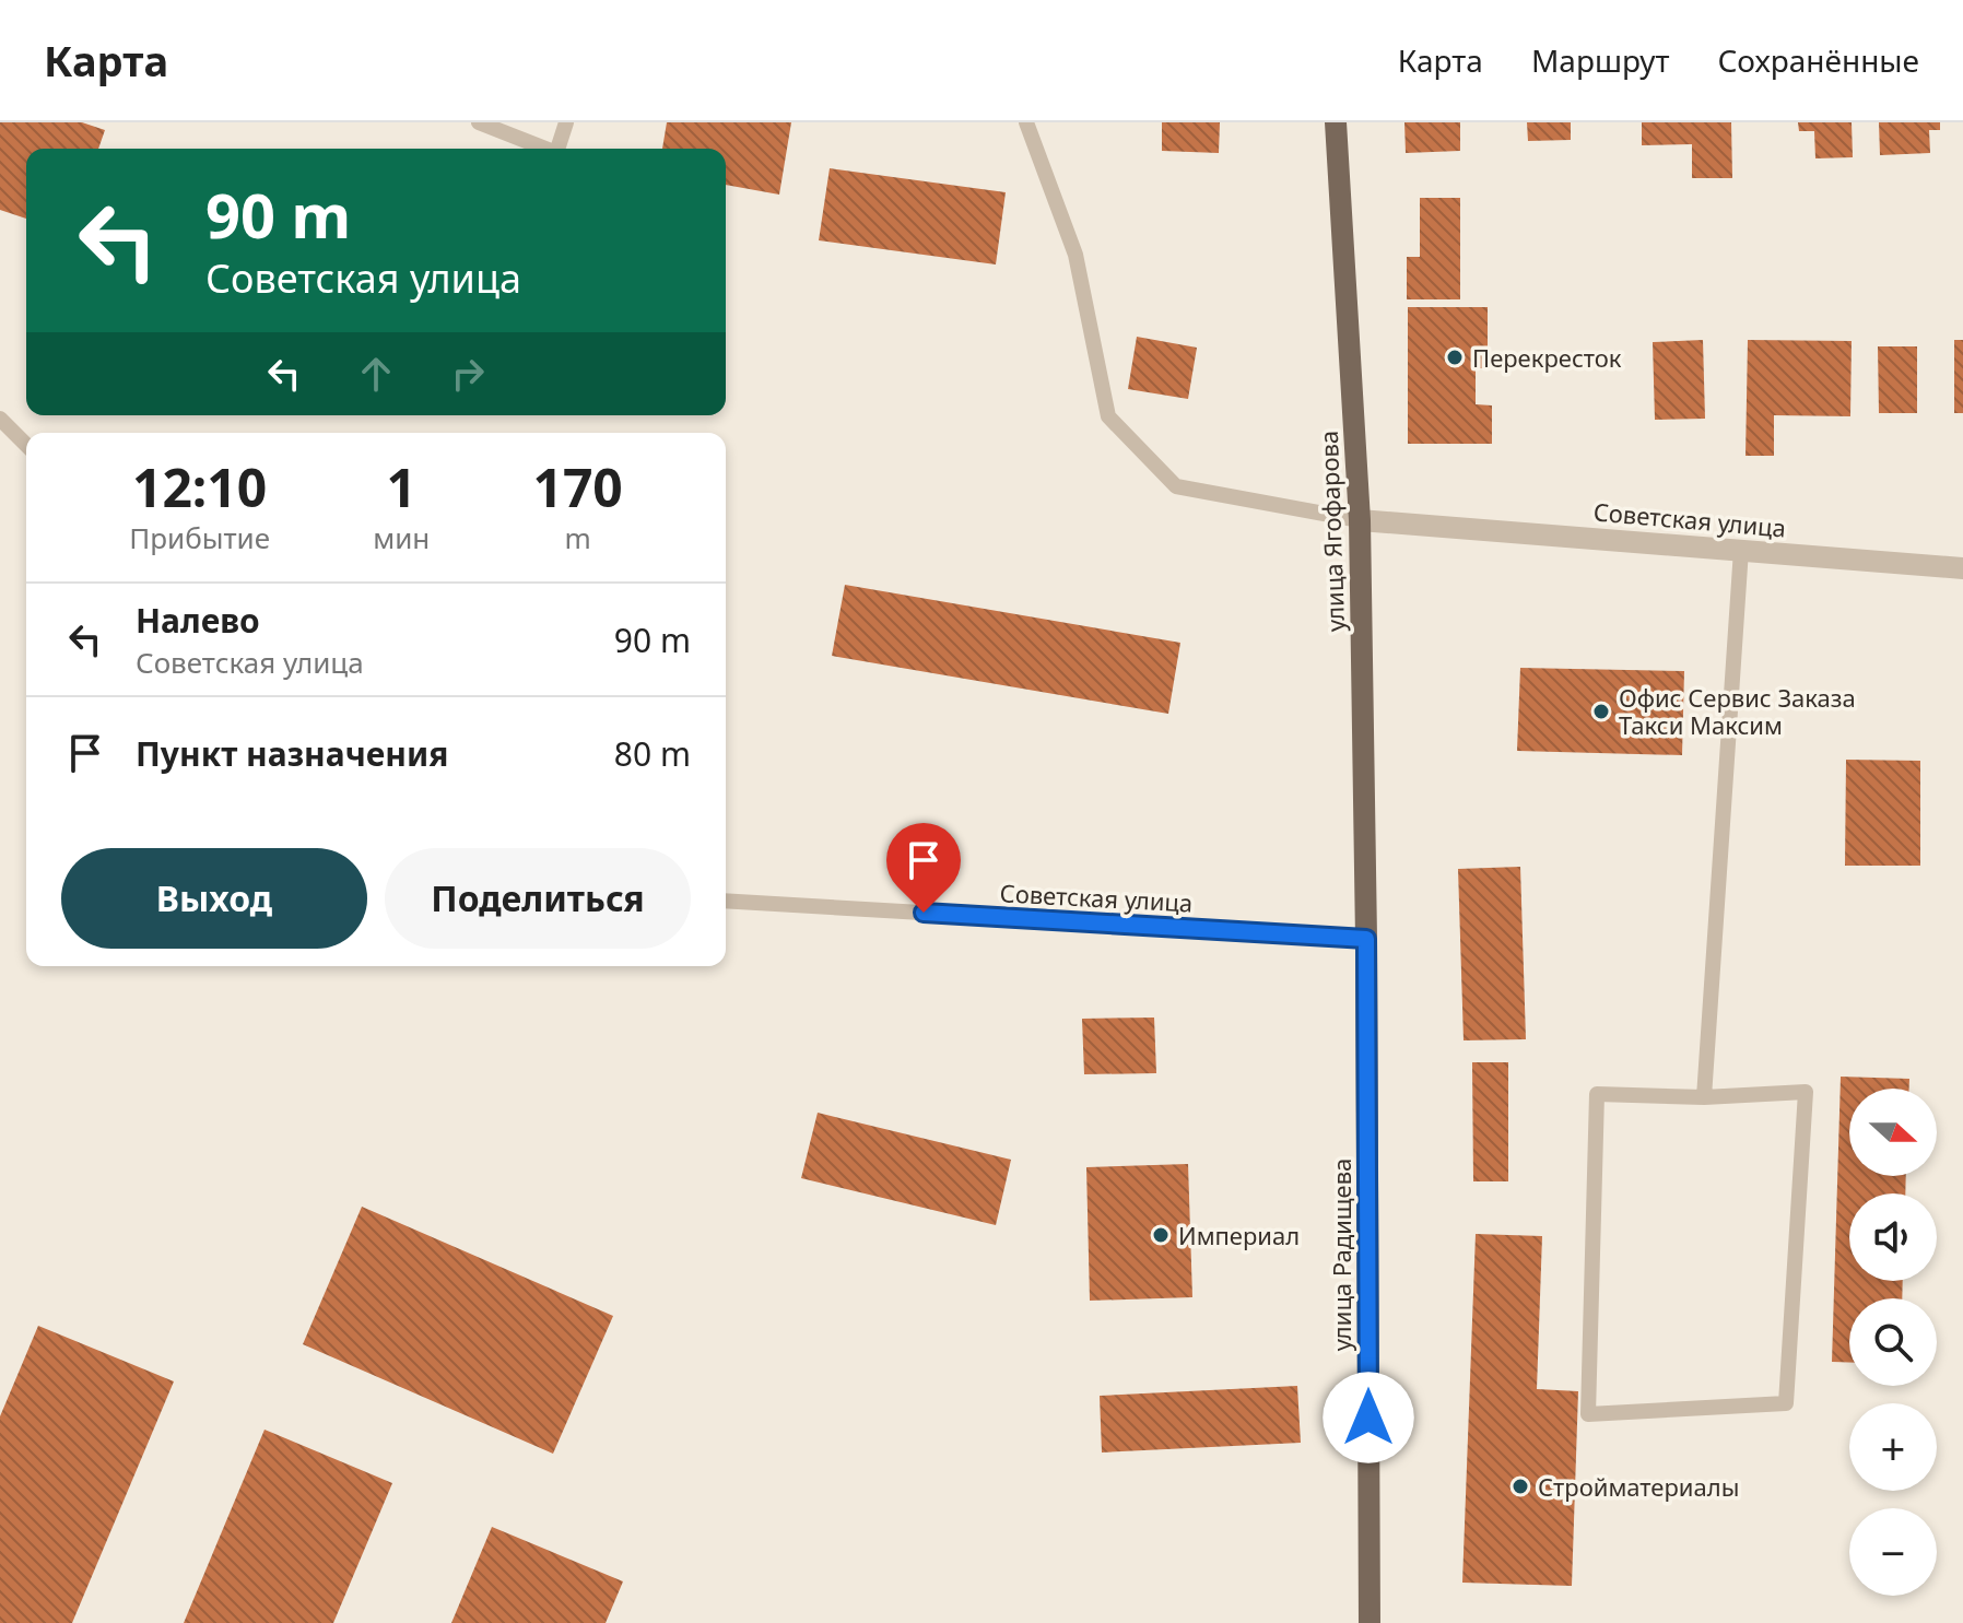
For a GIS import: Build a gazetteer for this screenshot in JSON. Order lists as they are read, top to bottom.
{
  "streets": {
    "main road": ["улица Ягофарова", "улица Радищева"],
    "street": ["Советская улица"]
  },
  "crossings": [
    ["Советская улица", "улица Ягофарова"],
    ["Советская улица", "улица Радищева"],
    ["улица Ягофарова", "улица Радищева"]
  ],
  "places": [
    "Перекресток",
    "Офис Сервис Заказа Такси Максим",
    "Империал",
    "Стройматериалы"
  ],
  "north": "right",
  "page": {
    "header": "Карта",
    "nav": ["Карта", "Маршрут", "Сохранённые"],
    "turn": ["90 m", "Советская улица"],
    "eta": [
      "12:10",
      "Прибытие",
      "1",
      "мин",
      "170",
      "m"
    ],
    "list": [
      {
        "name": "Налево",
        "note": "Советская улица",
        "value": "90 m"
      },
      {
        "name": "Пункт назначения",
        "value": "80 m"
      }
    ],
    "buttons": ["Выход", "Поделиться"],
    "map_buttons": ["+", "−"]
  }
}
